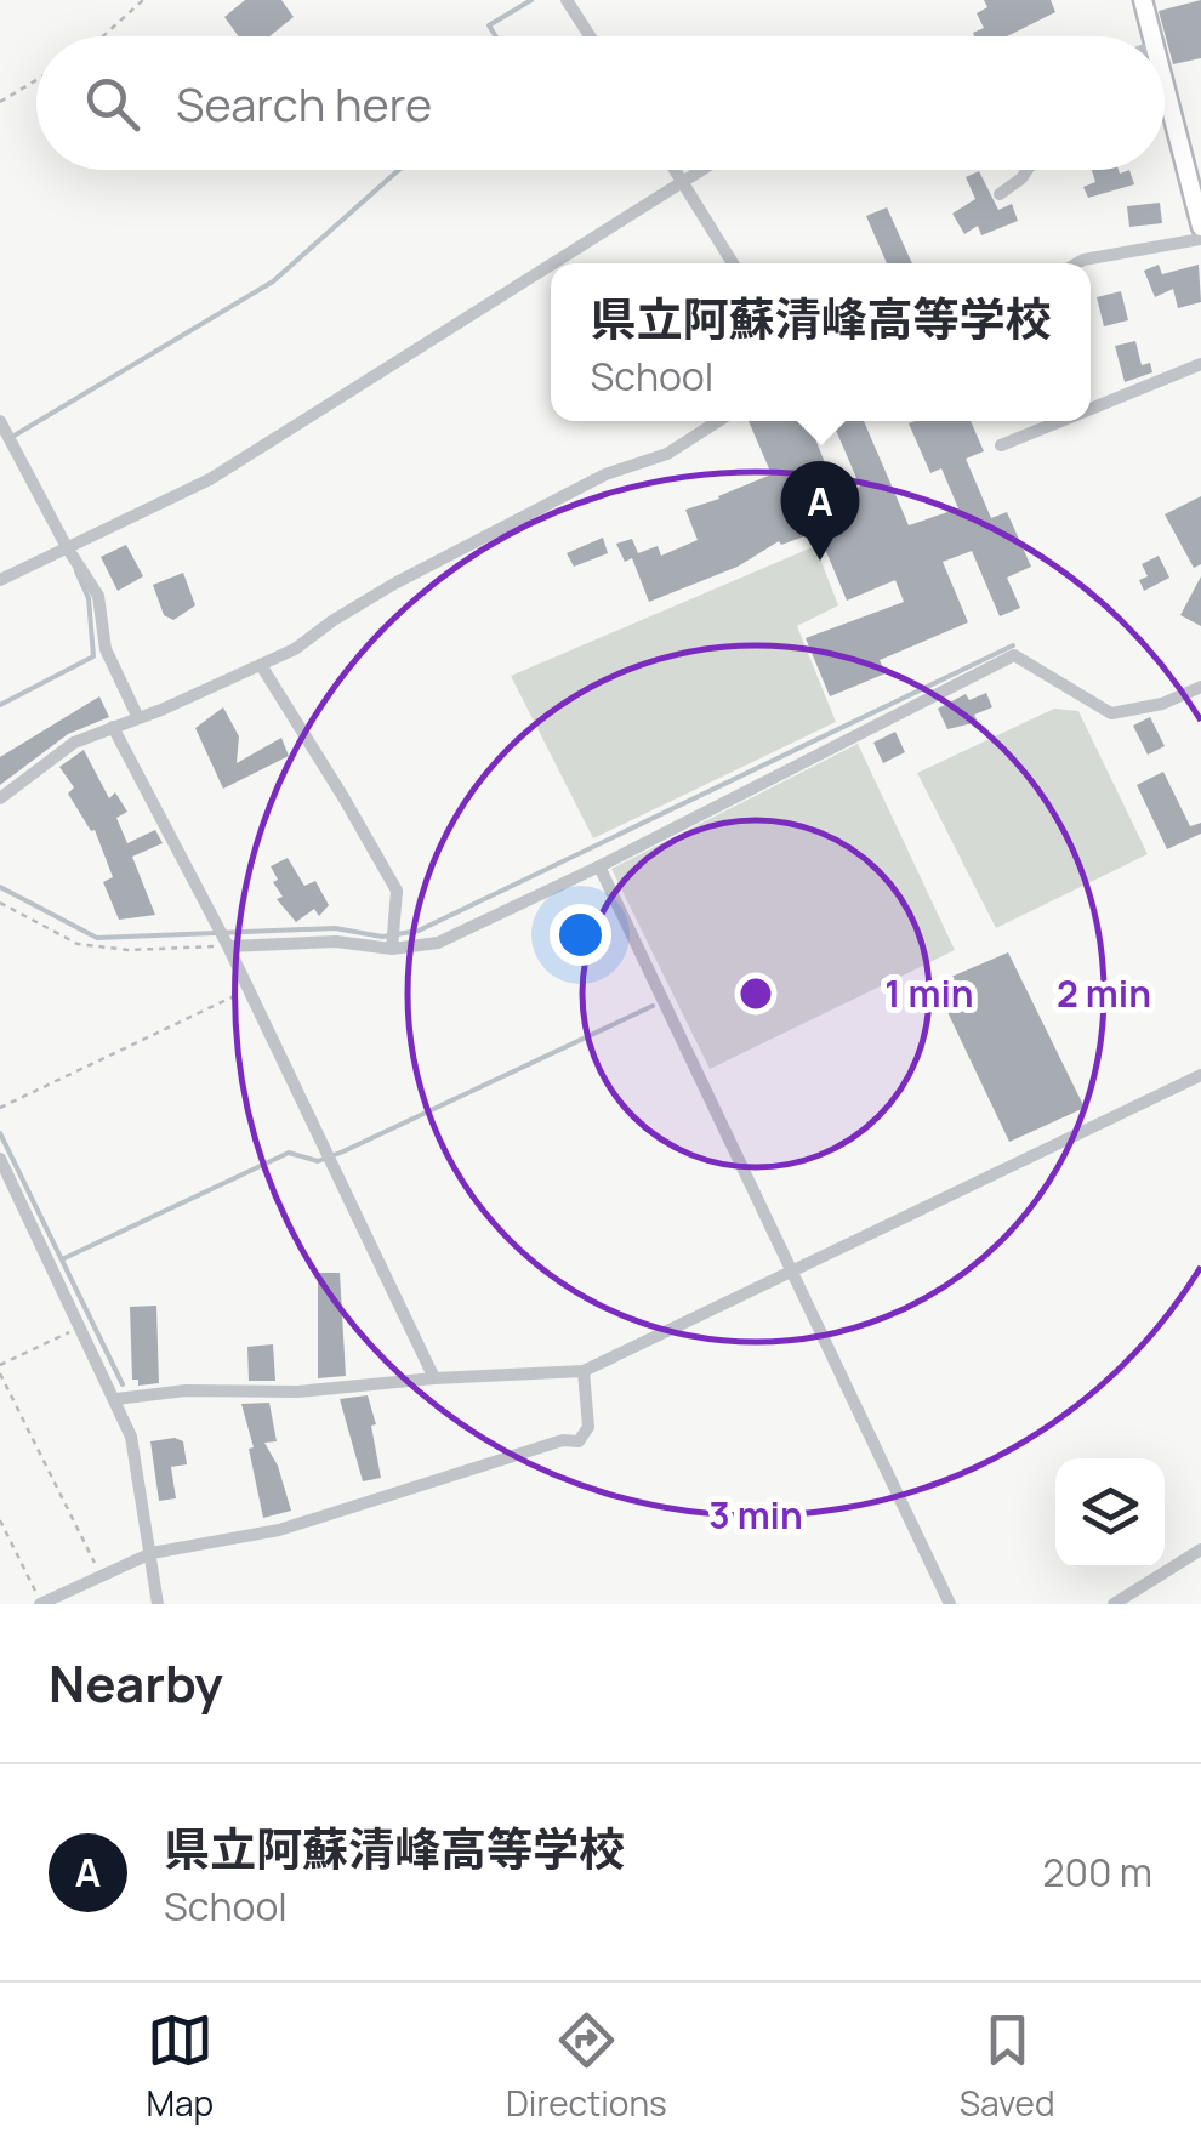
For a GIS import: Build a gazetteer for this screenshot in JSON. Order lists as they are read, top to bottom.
{
  "page": {
    "search": "Search here",
    "popup": ["県立阿蘇清峰高等学校", "School"],
    "pins": "A",
    "heading": "Nearby",
    "list": [
      {
        "mark": "A",
        "name": "県立阿蘇清峰高等学校",
        "note": "School",
        "value": "200 m"
      }
    ],
    "nav": ["Map", "Directions", "Saved"]
  },
  "rings": ["1 min", "2 min", "3 min"]
}
